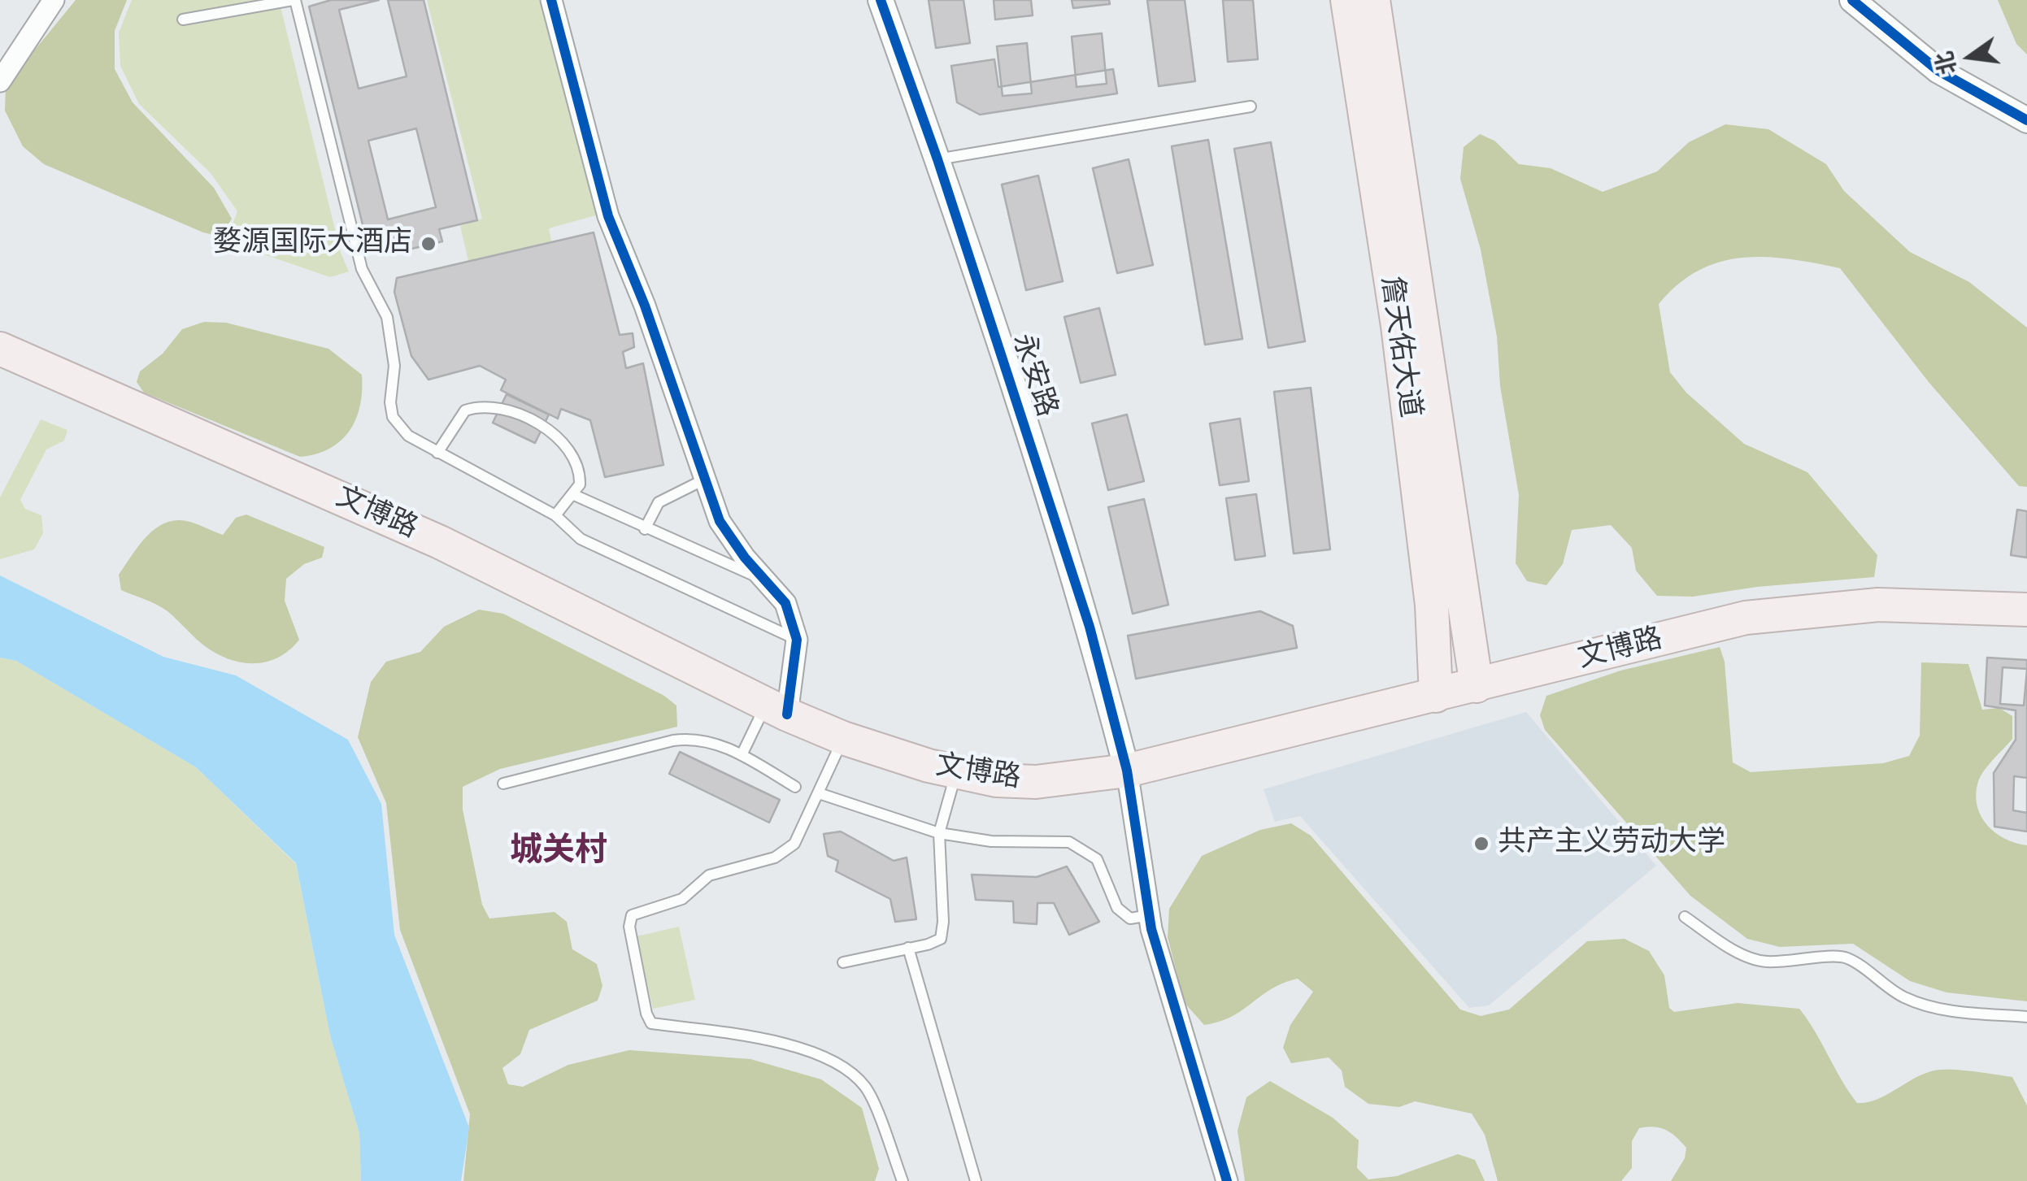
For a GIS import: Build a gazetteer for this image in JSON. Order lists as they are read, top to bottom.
{
  "streets": {
    "main road": ["詹天佑大道", "文博路"],
    "street": ["永安路"]
  },
  "crossings": [
    ["詹天佑大道", "文博路"],
    ["永安路", "文博路"]
  ],
  "districts": ["城关村"],
  "places": ["婺源国际大酒店", "共产主义劳动大学"],
  "north": "left"
}
